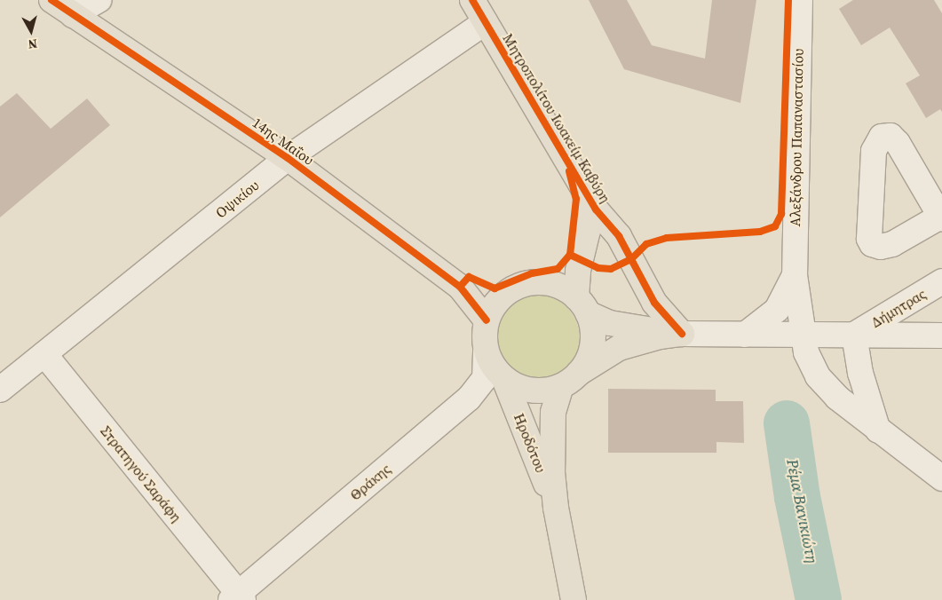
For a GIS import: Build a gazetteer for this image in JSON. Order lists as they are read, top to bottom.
{
  "streets": {
    "main road": ["Μητροπολίτου Ιωακείμ Καβύρη", "14ης Μαΐου", "Ηροδότου"],
    "street": [
      "Αλεξάνδρου Παπαναστασίου",
      "Οψικίου",
      "Δήμητρας",
      "Στρατηγού Σαράφη",
      "Θράκης"
    ]
  },
  "crossings": [
    ["Μητροπολίτου Ιωακείμ Καβύρη", "Οψικίου"],
    ["14ης Μαΐου", "Οψικίου"],
    ["14ης Μαΐου", "Ηροδότου"],
    ["14ης Μαΐου", "Θράκης"],
    ["Οψικίου", "Στρατηγού Σαράφη"],
    ["Ηροδότου", "Θράκης"],
    ["Στρατηγού Σαράφη", "Θράκης"]
  ],
  "water": ["Ρέμα Βανικιώτη"],
  "north": "bottom"
}
